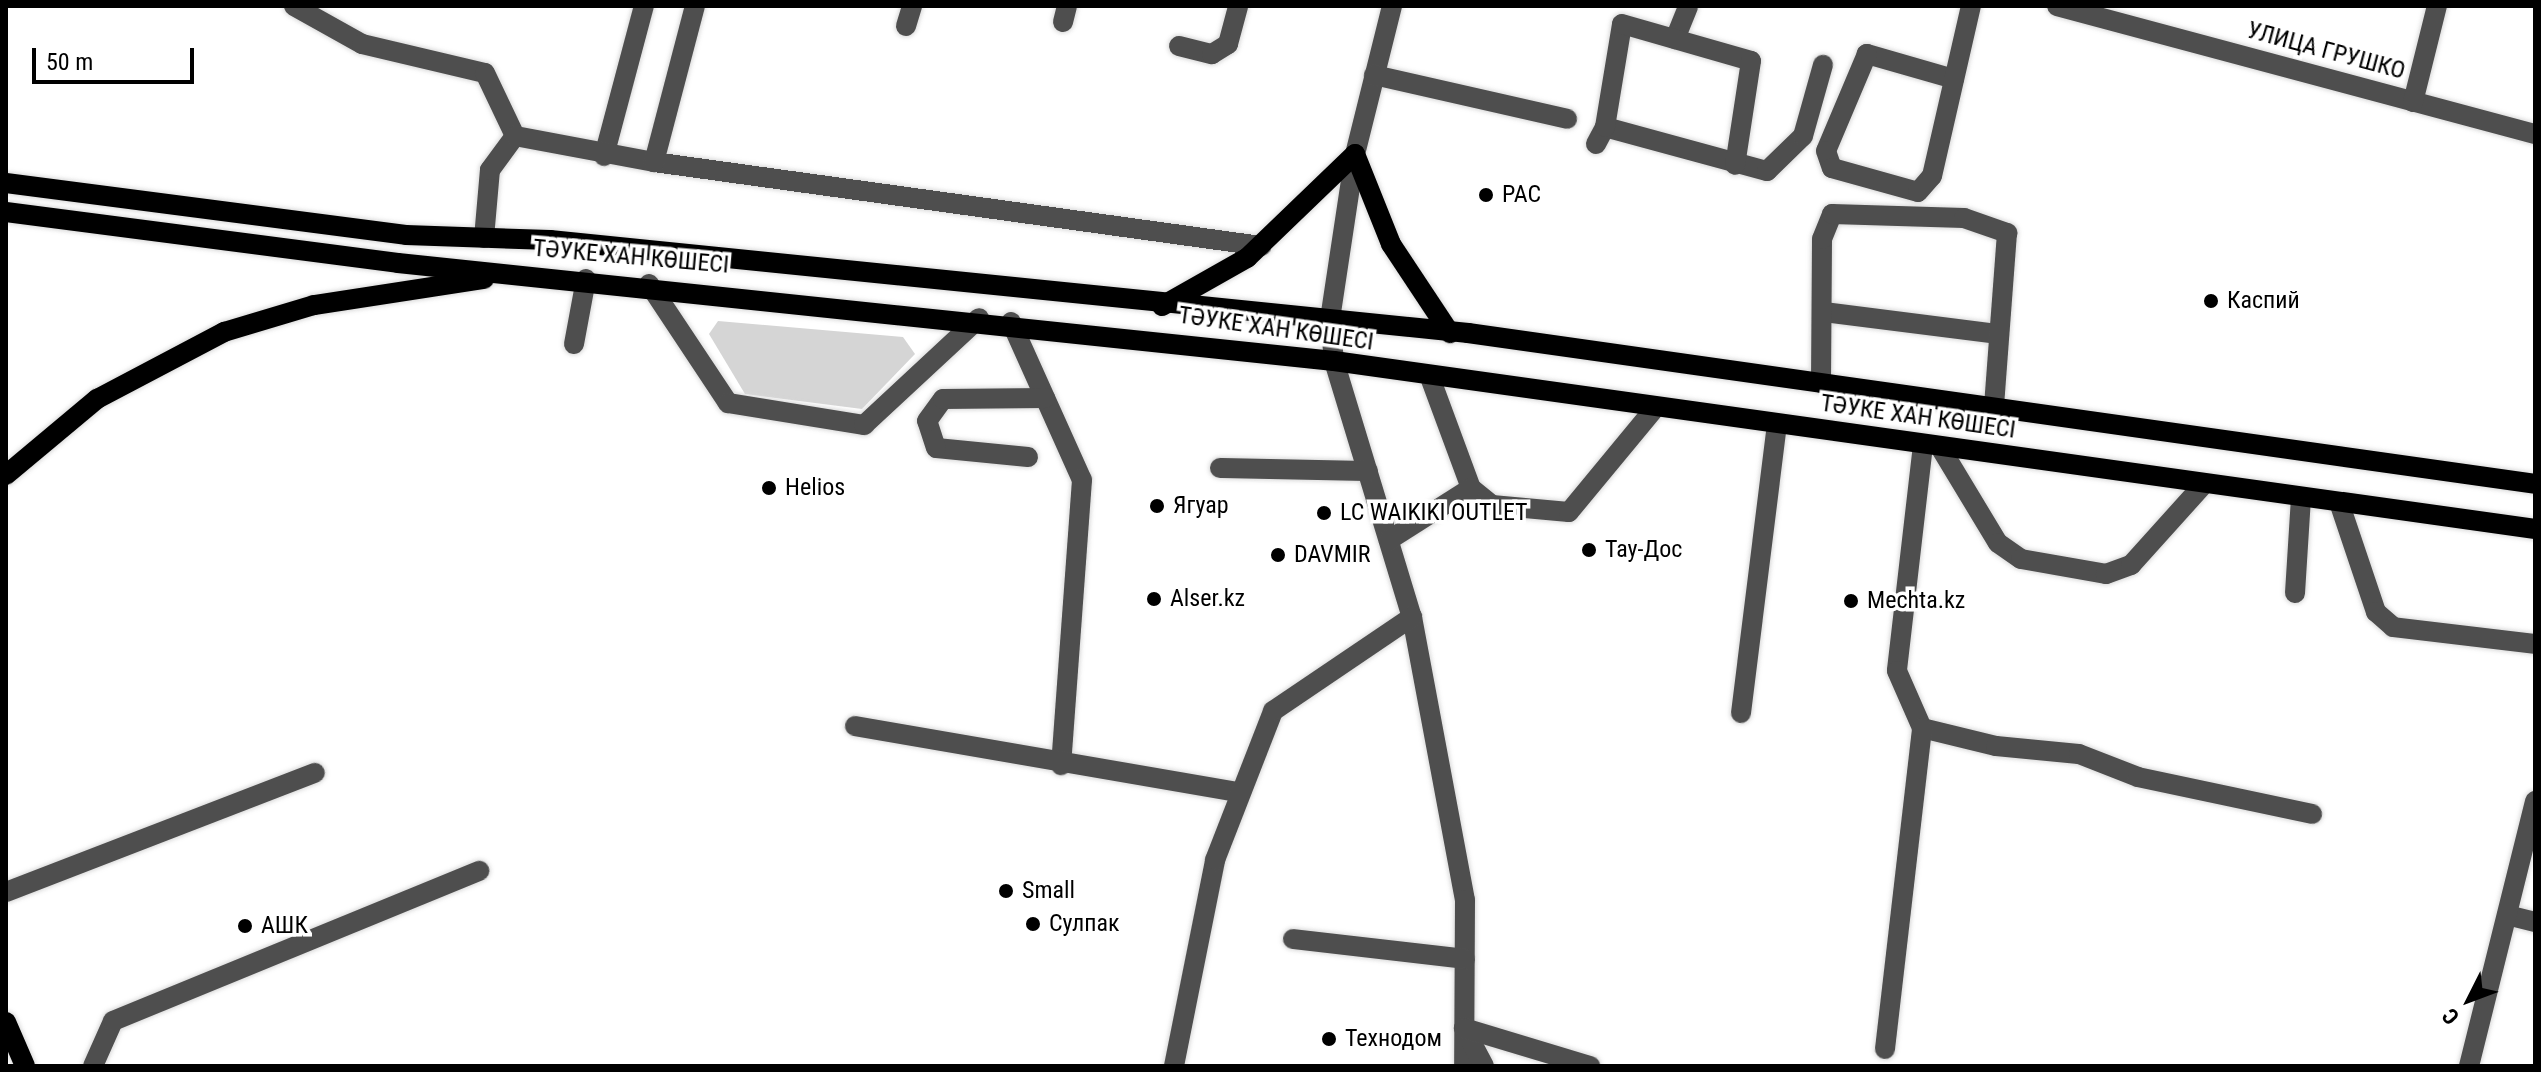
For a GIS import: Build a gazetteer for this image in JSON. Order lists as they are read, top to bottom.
{
  "streets": {
    "main road": ["ТӘУКЕ ХАН КӨШЕСІ"],
    "street": ["УЛИЦА ГРУШКО"]
  },
  "places": [
    "РАС",
    "Каспий",
    "Helios",
    "Ягуар",
    "LC WAIKIKI OUTLET",
    "Тау-Дос",
    "DAVMIR",
    "Alser.kz",
    "Mechta.kz",
    "Small",
    "Сулпак",
    "АШК",
    "Технодом"
  ],
  "scale_bar": "50 m",
  "north": "bottom left"
}
